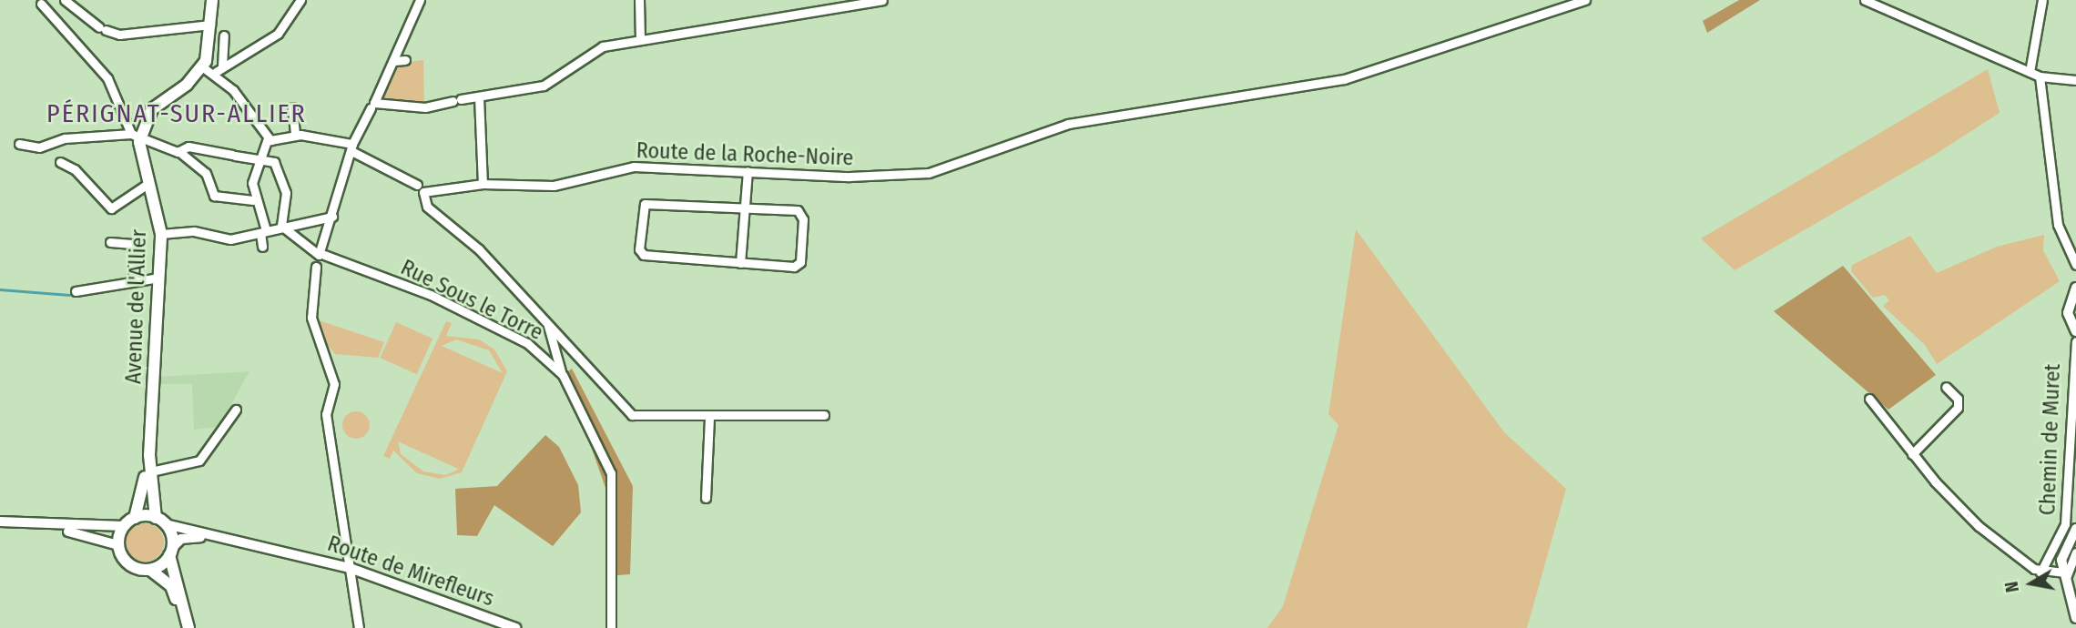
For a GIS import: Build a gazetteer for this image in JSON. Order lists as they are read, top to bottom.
{
  "streets": {
    "main road": ["Avenue de l'Allier"],
    "street": [
      "Route de la Roche-Noire",
      "Rue Sous le Torre",
      "Chemin de Muret",
      "Route de Mirefleurs"
    ]
  },
  "districts": ["PÉRIGNAT-SUR-ALLIER"],
  "north": "left"
}
